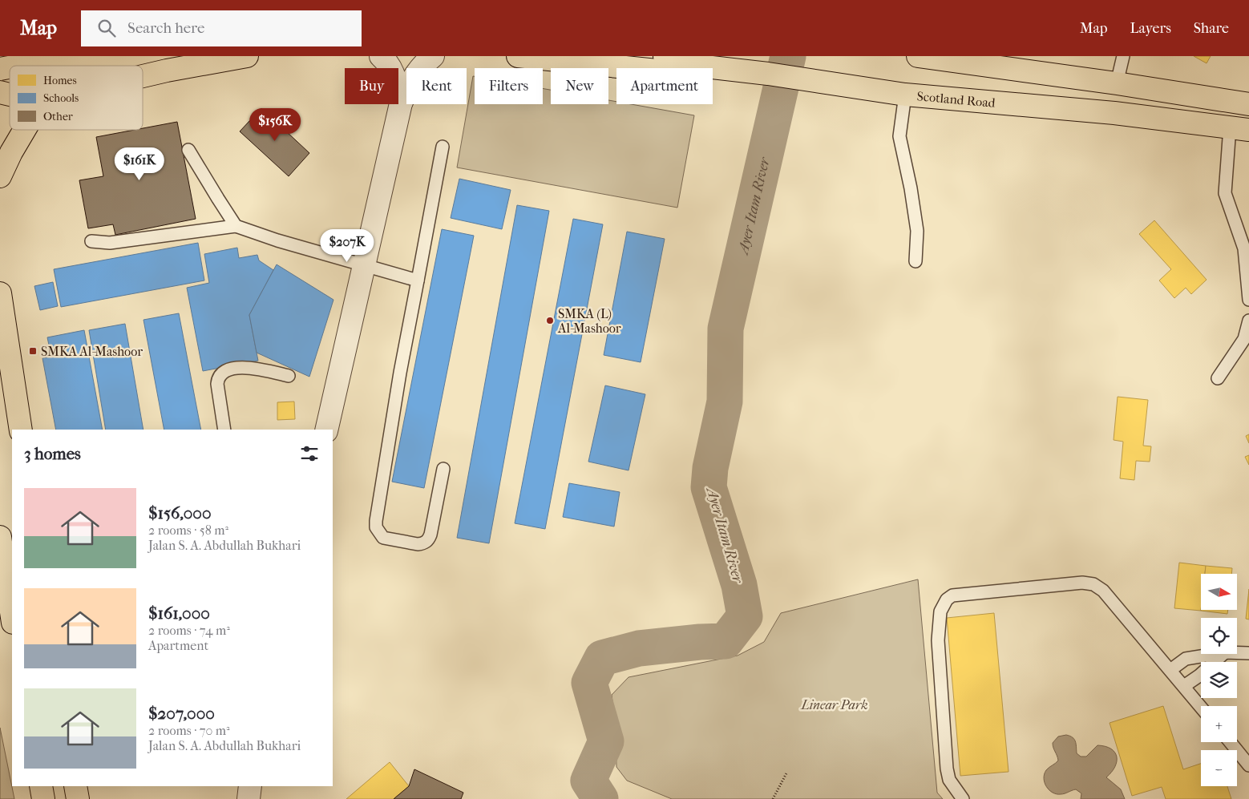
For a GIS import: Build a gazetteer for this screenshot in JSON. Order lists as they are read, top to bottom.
{
  "streets": {
    "main road": ["Scotland Road"]
  },
  "water": ["Ayer Itam River"],
  "parks": ["Linear Park"],
  "places": {
    "other": ["SMKA (L) Al-Mashoor"],
    "transit": ["SMKA Al-Mashoor"]
  },
  "legend": ["Homes", "Schools", "Other"],
  "north": "right",
  "page": {
    "header": "Map",
    "search": "Search here",
    "nav": ["Map", "Layers", "Share"],
    "chip": [
      "Buy",
      "Rent",
      "Filters",
      "New",
      "Apartment"
    ],
    "price": ["$156K", "$161K", "$207K"],
    "heading": "3 homes",
    "list": [
      {
        "name": "$156,000",
        "note": "2 rooms · 58 m² · Jalan S. A. Abdullah Bukhari"
      },
      {
        "name": "$161,000",
        "note": "2 rooms · 74 m² · Apartment"
      },
      {
        "name": "$207,000",
        "note": "2 rooms · 70 m² · Jalan S. A. Abdullah Bukhari"
      }
    ],
    "map_buttons": ["+", "−"]
  }
}
